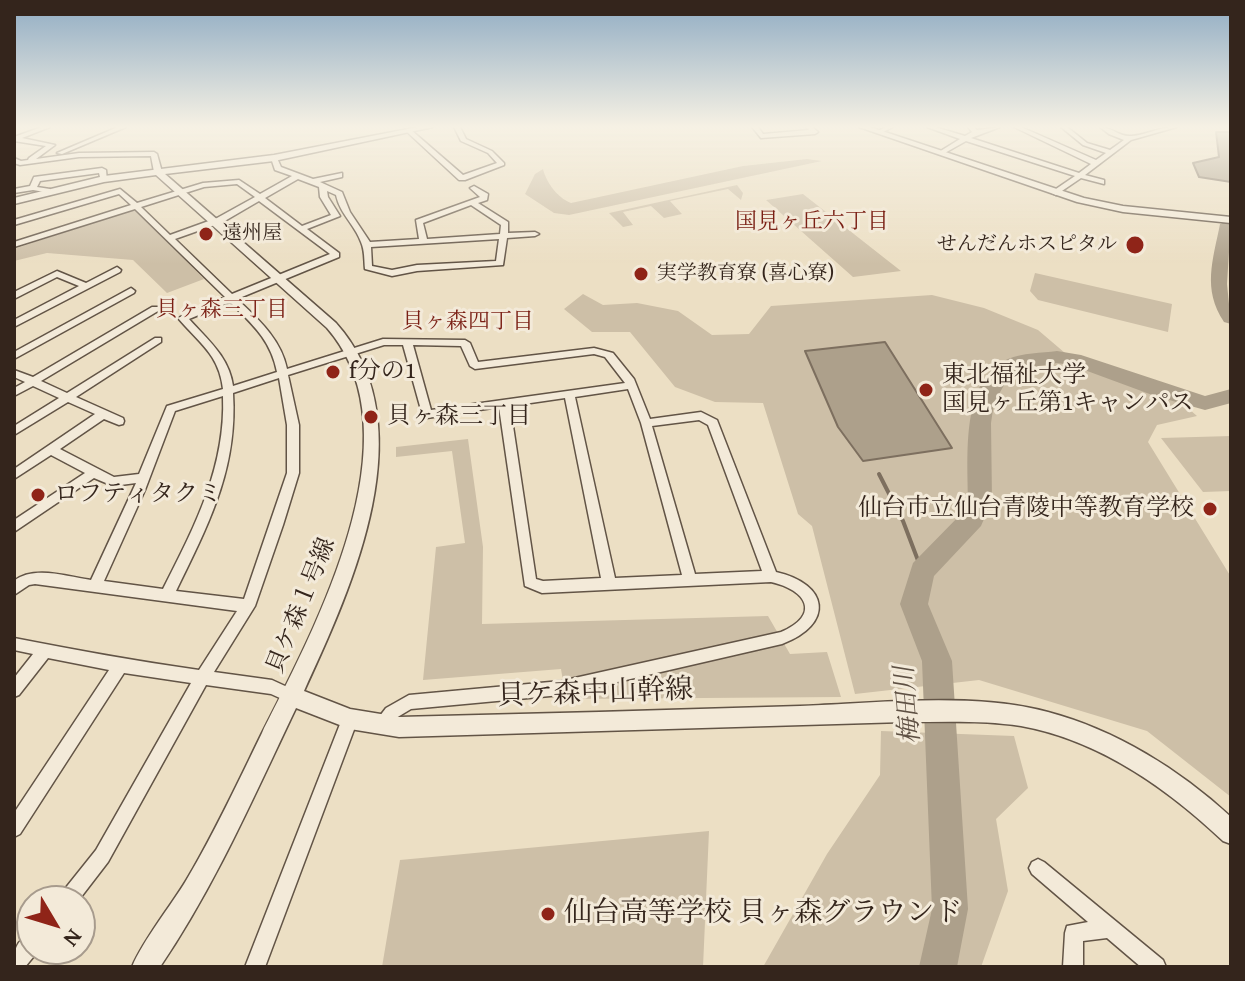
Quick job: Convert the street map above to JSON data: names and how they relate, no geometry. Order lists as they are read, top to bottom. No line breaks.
{"streets":{"street":["貝ケ森１号線","貝ケ森中山幹線"]},"crossings":[["貝ケ森１号線","貝ケ森中山幹線"]],"districts":["国見ヶ丘六丁目","貝ヶ森三丁目","貝ヶ森四丁目"],"water":["梅田川"],"places":["遠州屋","せんだんホスピタル","実学教育寮 (喜心寮)","f分の1","東北福祉大学 国見ヶ丘第1キャンパス","貝ヶ森三丁目","ロフティタクミ","仙台市立仙台青陵中等教育学校","仙台高等学校 貝ヶ森グラウンド"],"north":"bottom right"}
